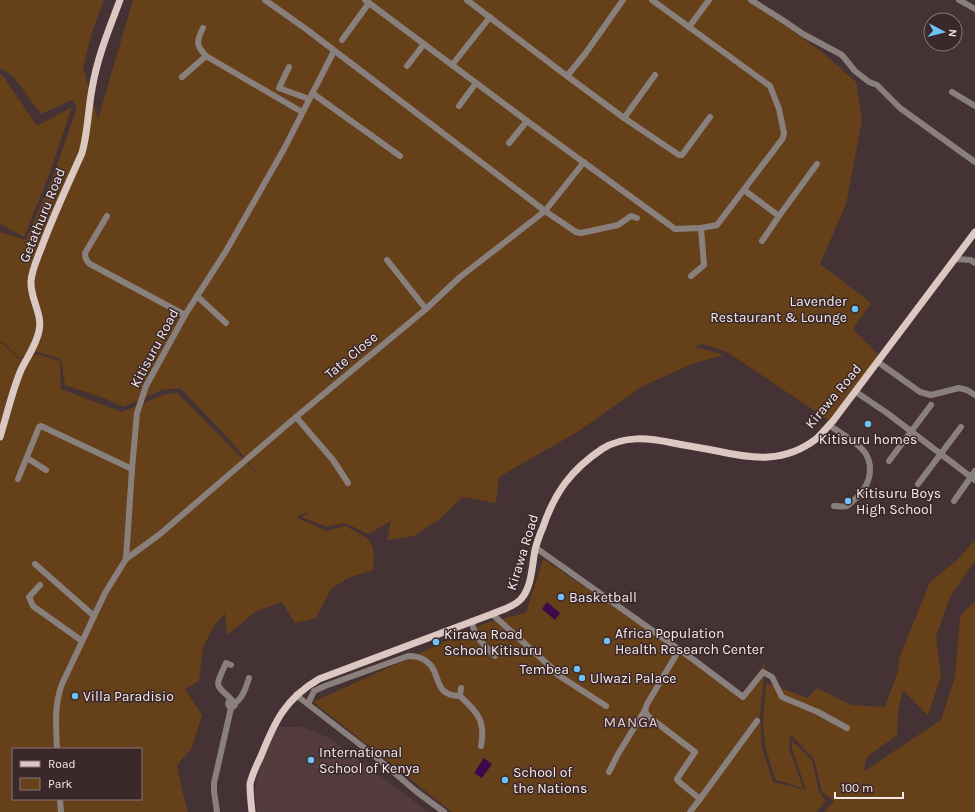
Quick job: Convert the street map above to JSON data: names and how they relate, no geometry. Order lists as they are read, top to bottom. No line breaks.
{"streets":{"main road":["Getathuru Road","Kirawa Road"],"street":["Kitisuru Road","Tate Close"]},"crossings":[["Kitisuru Road","Tate Close"]],"districts":["MANGA"],"places":["Lavender Restaurant & Lounge","Kitisuru homes","Kitisuru Boys High School","Basketball","Africa Population Health Research Center","Kirawa Road School Kitisuru","Tembea","Ulwazi Palace","Villa Paradisio","International School of Kenya","School of the Nations"],"legend":["Road","Park"],"scale_bar":"100 m","north":"right"}
